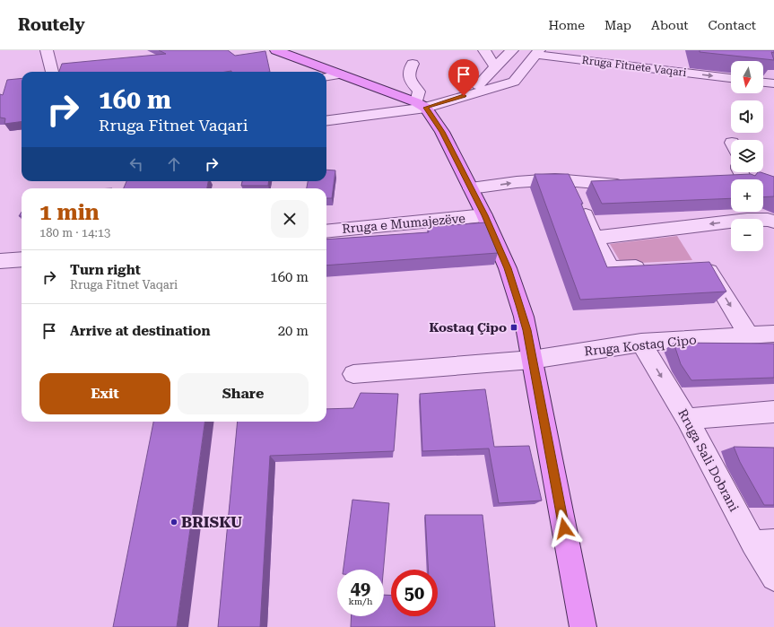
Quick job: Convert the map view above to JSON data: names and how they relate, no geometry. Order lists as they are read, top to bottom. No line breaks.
{"streets":{"street":["Rruga Fitnete Vaqari","Rruga e Mumajezëve","Rruga Kostaq Cipo","Rruga Sali Dobrani"]},"crossings":[["Rruga Kostaq Cipo","Rruga Sali Dobrani"]],"places":{"transit":["Kostaq Çipo"],"other":["BRISKU"]},"north":"bottom","page":{"header":"Routely","nav":["Home","Map","About","Contact"],"map_buttons":["+","−"],"turn":["160 m","Rruga Fitnet Vaqari"],"heading":["1 min","180 m · 14:13"],"list":[{"name":"Turn right","note":"Rruga Fitnet Vaqari","value":"160 m"},{"name":"Arrive at destination","value":"20 m"}],"buttons":["Exit","Share"],"speed":"49 km/h","limit":"50"}}
